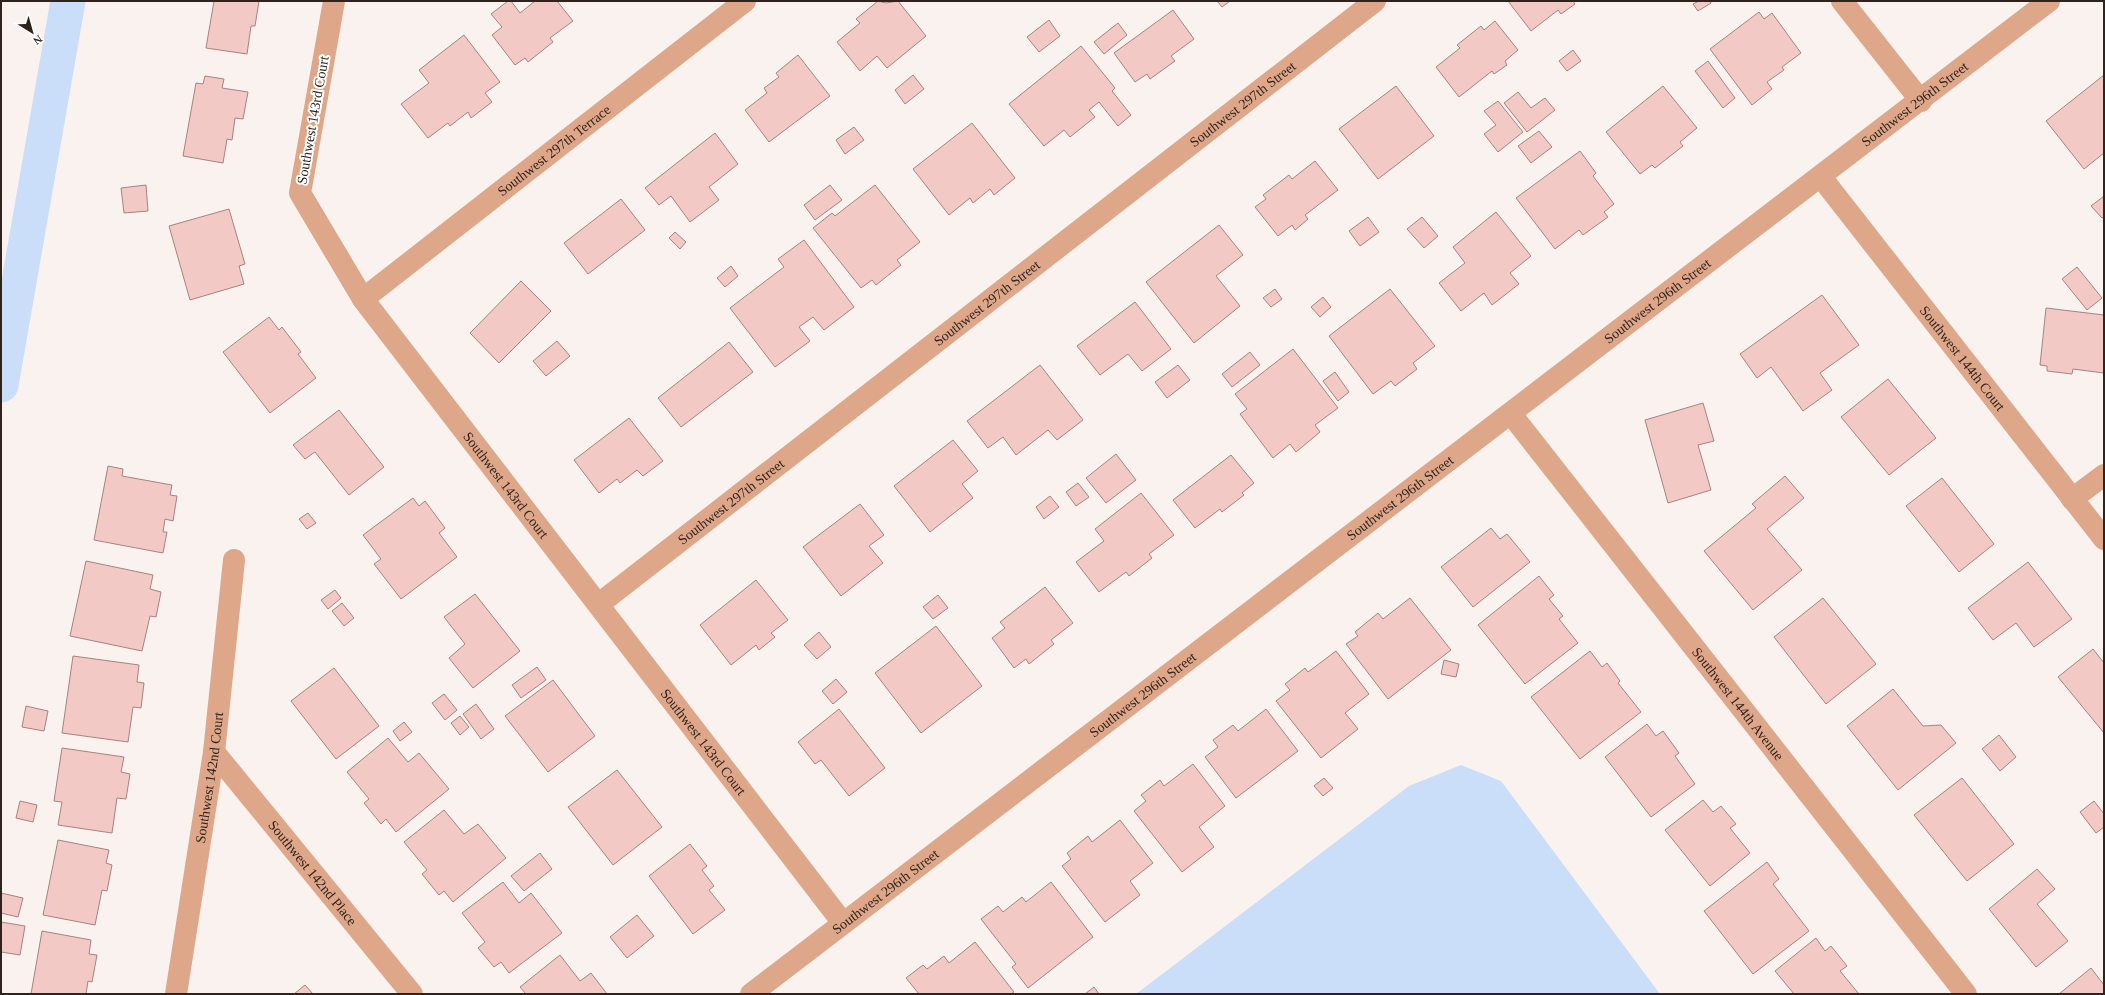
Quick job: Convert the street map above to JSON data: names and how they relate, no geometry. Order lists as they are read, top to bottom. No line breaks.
{"streets":{"street":["Southwest 297th Street","Southwest 296th Street","Southwest 143rd Court","Southwest 297th Terrace","Southwest 144th Court","Southwest 144th Avenue","Southwest 142nd Court","Southwest 142nd Place"]},"crossings":[["Southwest 297th Street","Southwest 143rd Court"],["Southwest 296th Street","Southwest 143rd Court"],["Southwest 296th Street","Southwest 144th Court"],["Southwest 296th Street","Southwest 144th Avenue"],["Southwest 143rd Court","Southwest 297th Terrace"],["Southwest 142nd Court","Southwest 142nd Place"]],"north":"bottom right"}
